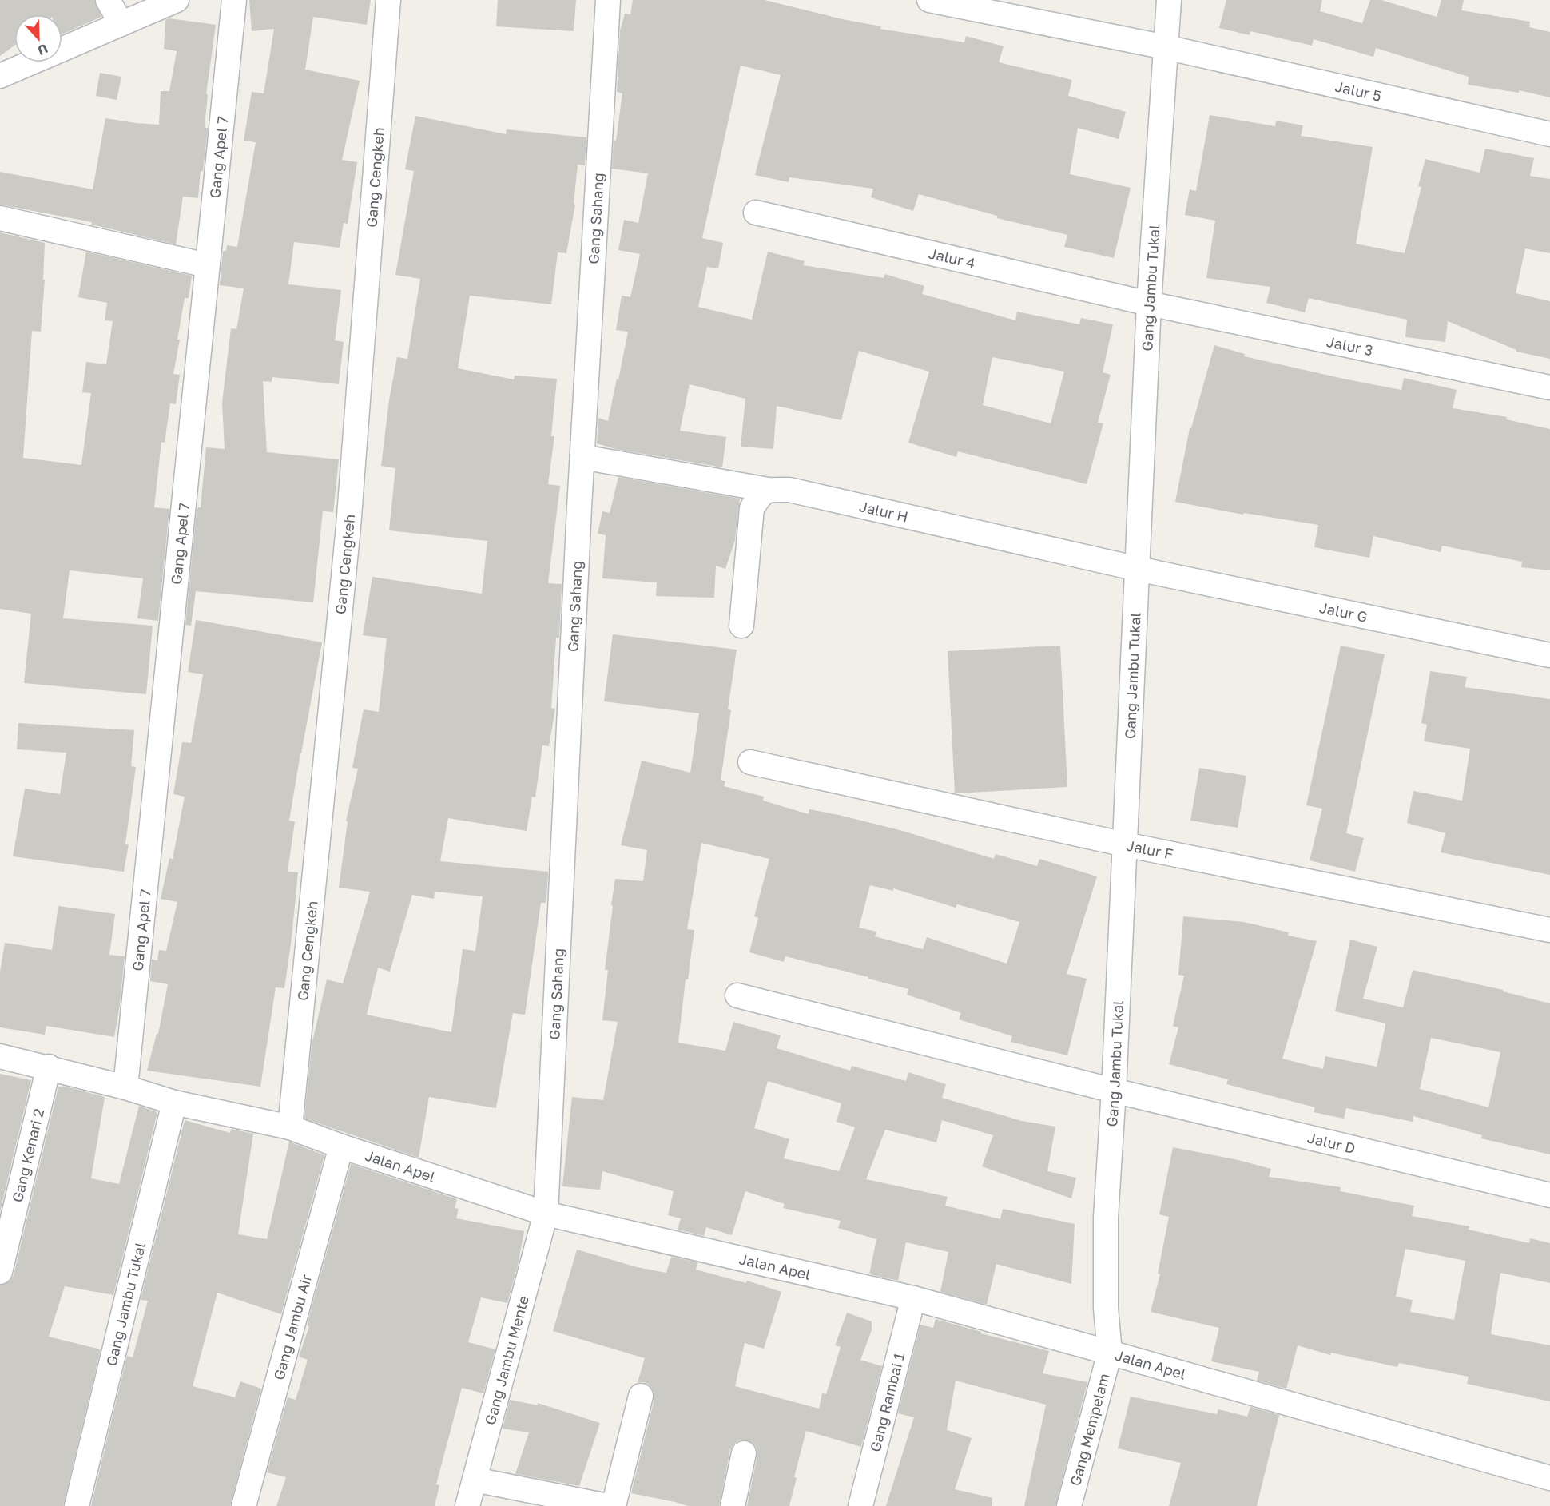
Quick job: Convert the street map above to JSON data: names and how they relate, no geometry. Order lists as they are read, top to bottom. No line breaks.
{"streets":{"street":["Jalur 5","Gang Apel 7","Gang Cengkeh","Gang Sahang","Jalur 4","Gang Jambu Tukal","Jalur 3","Jalur H","Jalur G","Jalur F","Jalur D","Gang Kenari 2","Jalan Apel","Gang Jambu Air","Gang Jambu Mente","Gang Rambai 1","Gang Mempelam"]},"crossings":[["Jalur 5","Gang Jambu Tukal"],["Gang Apel 7","Jalan Apel"],["Gang Cengkeh","Jalan Apel"],["Gang Sahang","Jalur H"],["Gang Sahang","Jalan Apel"],["Gang Sahang","Gang Jambu Mente"],["Jalur 4","Gang Jambu Tukal"],["Jalur 4","Jalur 3"],["Gang Jambu Tukal","Jalur 3"],["Gang Jambu Tukal","Jalur H"],["Gang Jambu Tukal","Jalur G"],["Gang Jambu Tukal","Jalur F"],["Gang Jambu Tukal","Jalur D"],["Gang Jambu Tukal","Jalan Apel"],["Gang Jambu Tukal","Gang Mempelam"],["Jalur H","Jalur G"],["Gang Kenari 2","Jalan Apel"],["Jalan Apel","Gang Jambu Air"],["Jalan Apel","Gang Jambu Mente"],["Jalan Apel","Gang Rambai 1"],["Jalan Apel","Gang Mempelam"]],"north":"bottom"}
